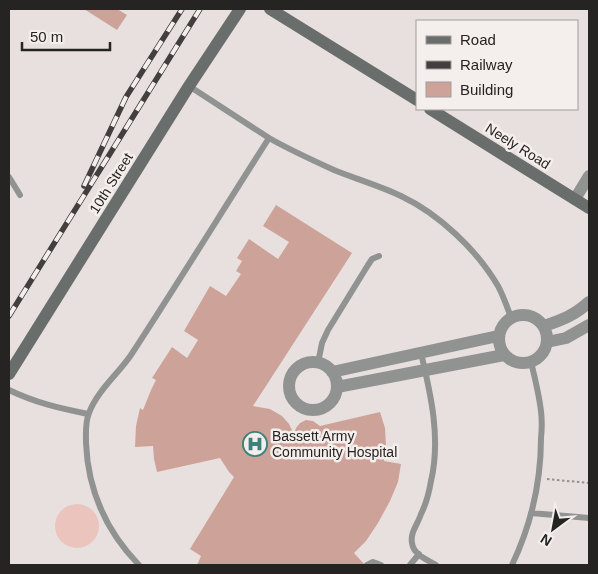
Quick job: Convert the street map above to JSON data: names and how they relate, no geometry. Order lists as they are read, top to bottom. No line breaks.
{"streets":{"street":["Neely Road","10th Street"]},"places":{"hospital":["Bassett Army Community Hospital"]},"legend":["Road","Railway","Building"],"scale_bar":"50 m","north":"bottom left"}
